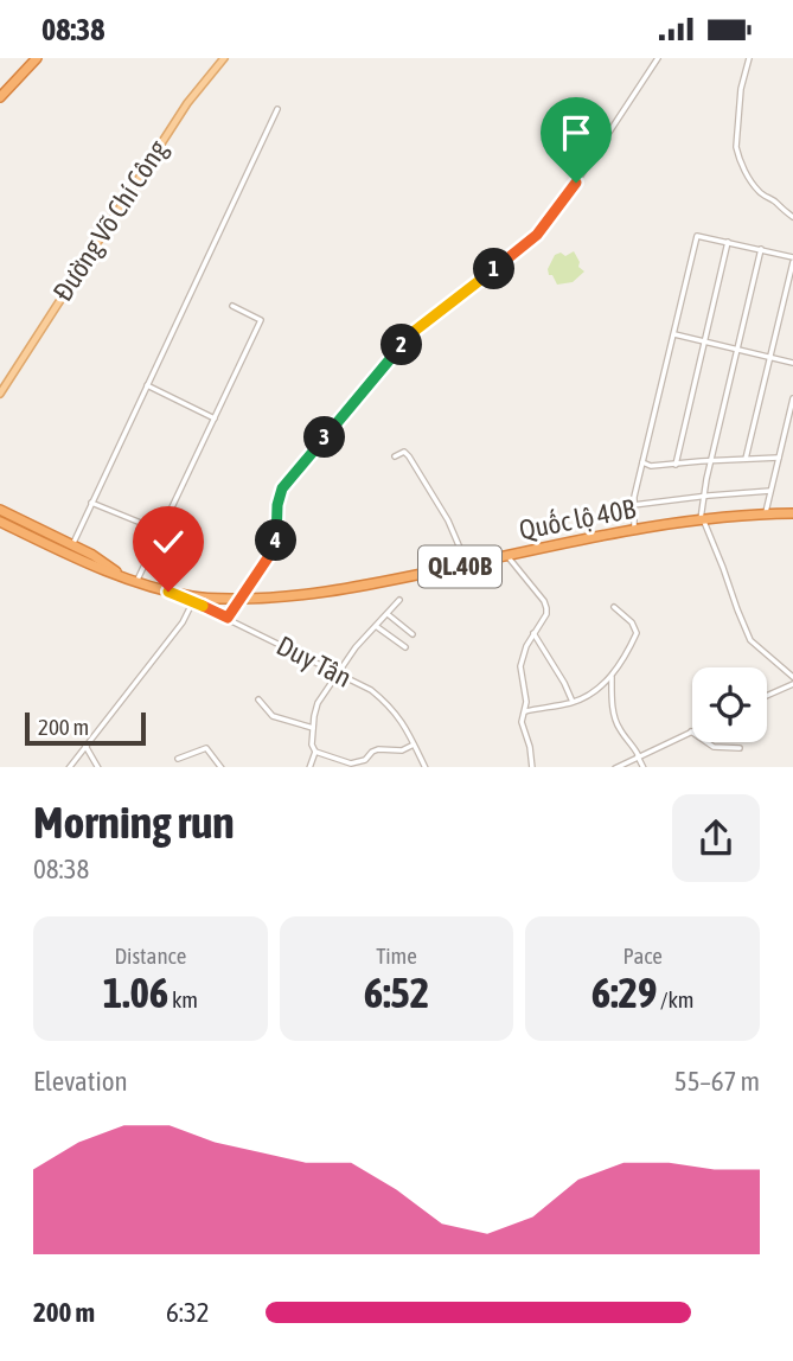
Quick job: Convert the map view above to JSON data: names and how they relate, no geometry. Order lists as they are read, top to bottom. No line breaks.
{"streets":{"highway":["Quốc lộ 40B","QL.40B"],"main road":["Đường Võ Chí Công"],"street":["Duy Tân"]},"crossings":[["Quốc lộ 40B","Duy Tân"]],"scale_bar":"200 m","page":{"status":"08:38","pins":["1","2","3","4"],"scale":"200 m","heading":["Morning run","08:38"],"stats":[["Distance","1.06 km"],["Time","6:52"],["Pace","6:29 /km"]],"chart":["Elevation","55–67 m"],"list":[{"name":"200 m","note":"6:32"}]}}
